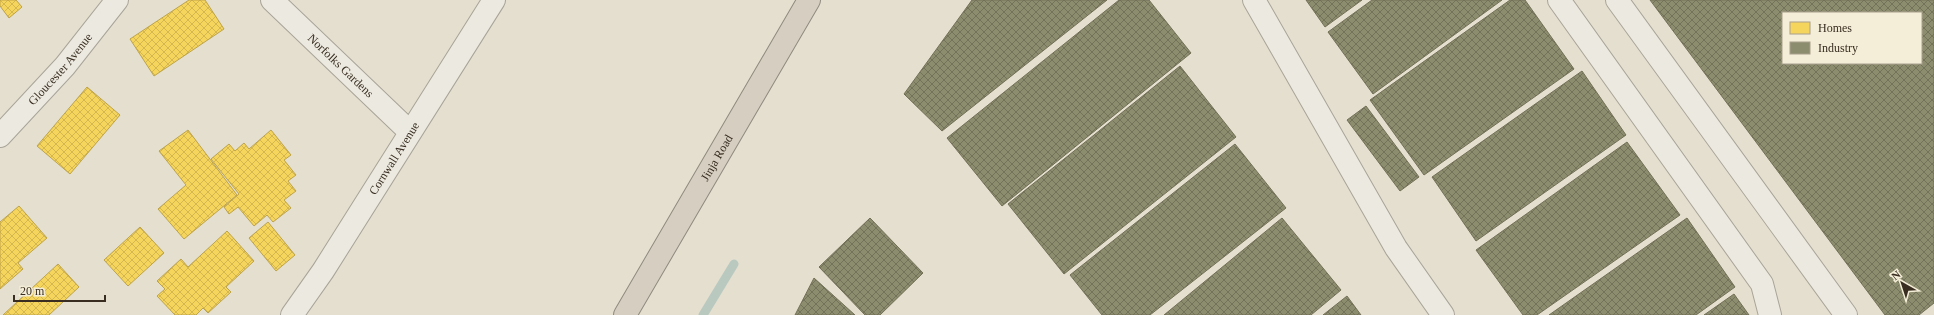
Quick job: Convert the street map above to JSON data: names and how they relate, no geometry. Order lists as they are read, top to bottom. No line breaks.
{"streets":{"highway":["Jinja Road"],"street":["Norfolks Gardens","Gloucester Avenue","Cornwall Avenue"]},"crossings":[["Norfolks Gardens","Cornwall Avenue"]],"legend":["Homes","Industry"],"scale_bar":"20 m","north":"top left"}
